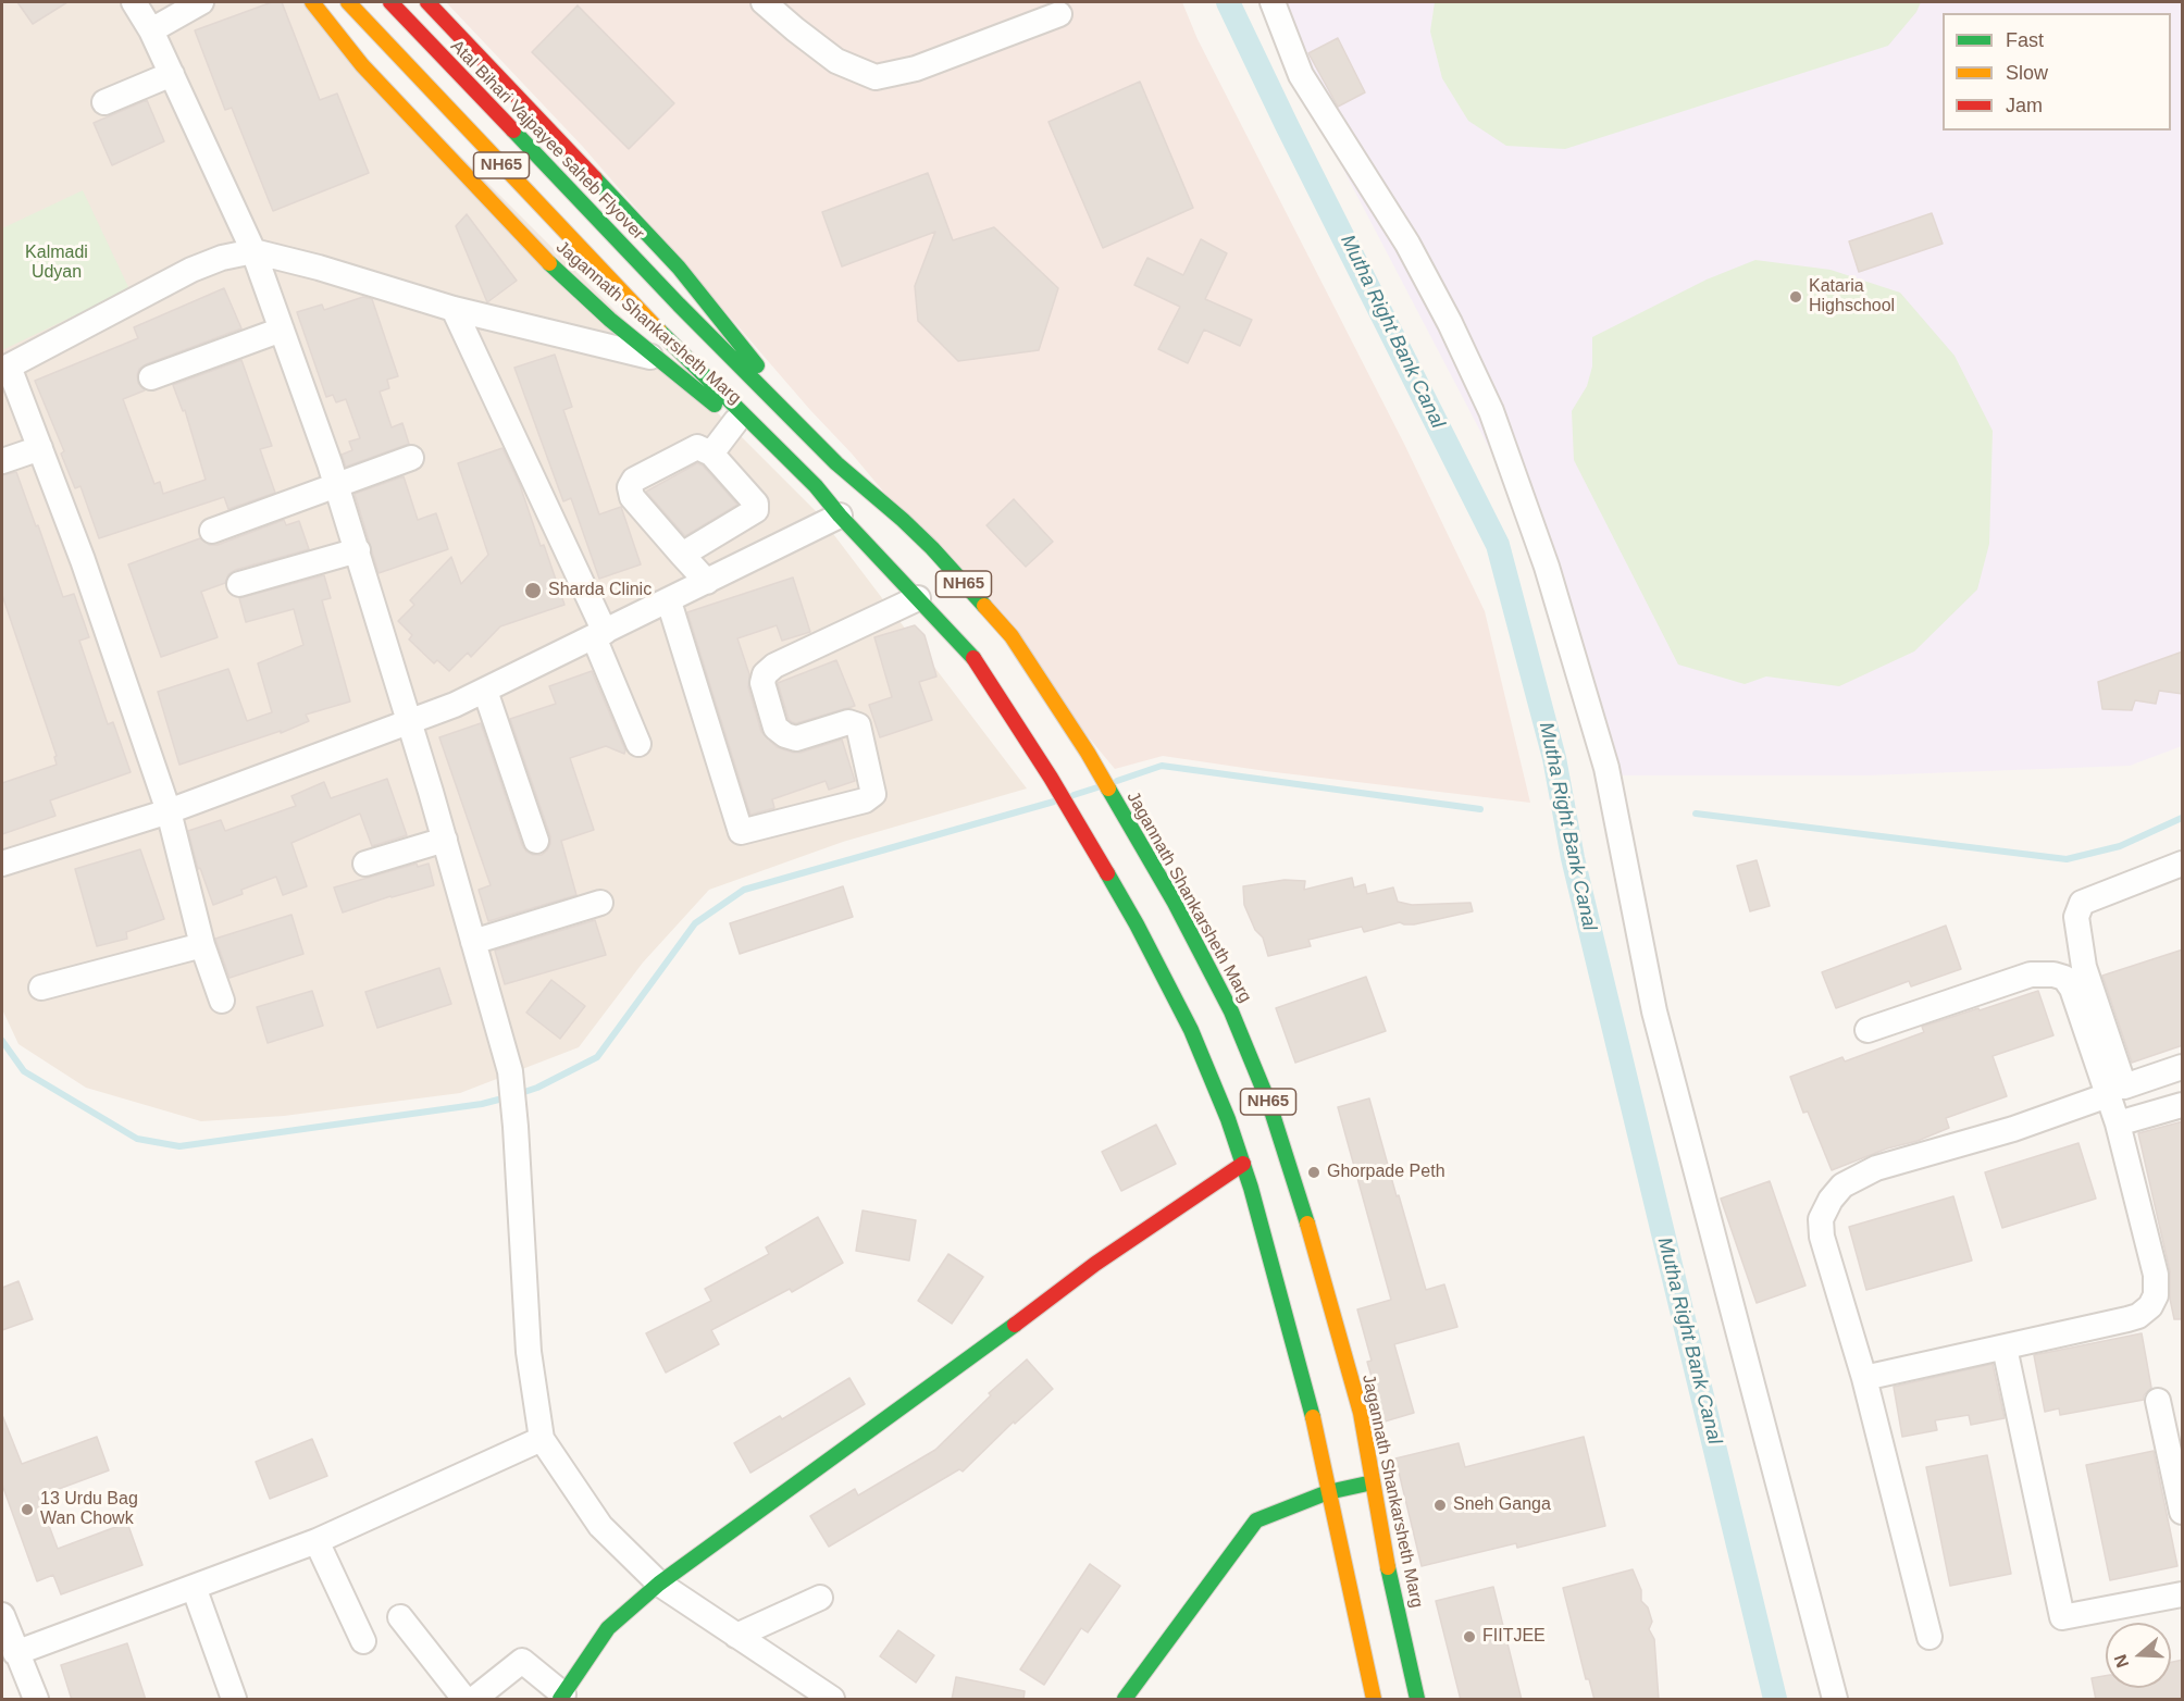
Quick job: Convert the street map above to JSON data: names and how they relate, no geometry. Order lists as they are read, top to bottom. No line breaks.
{"streets":{"main road":["Atal Bihari Vajpayee saheb Flyover","NH65","Jagannath Shankarsheth Marg"]},"crossings":[["Atal Bihari Vajpayee saheb Flyover","Jagannath Shankarsheth Marg"]],"water":["Mutha Right Bank Canal"],"parks":["Kalmadi Udyan"],"places":["Kataria Highschool","Sharda Clinic","Ghorpade Peth","Sneh Ganga","13 Urdu Bag Wan Chowk","FIITJEE"],"legend":["Fast","Slow","Jam"],"north":"left"}
